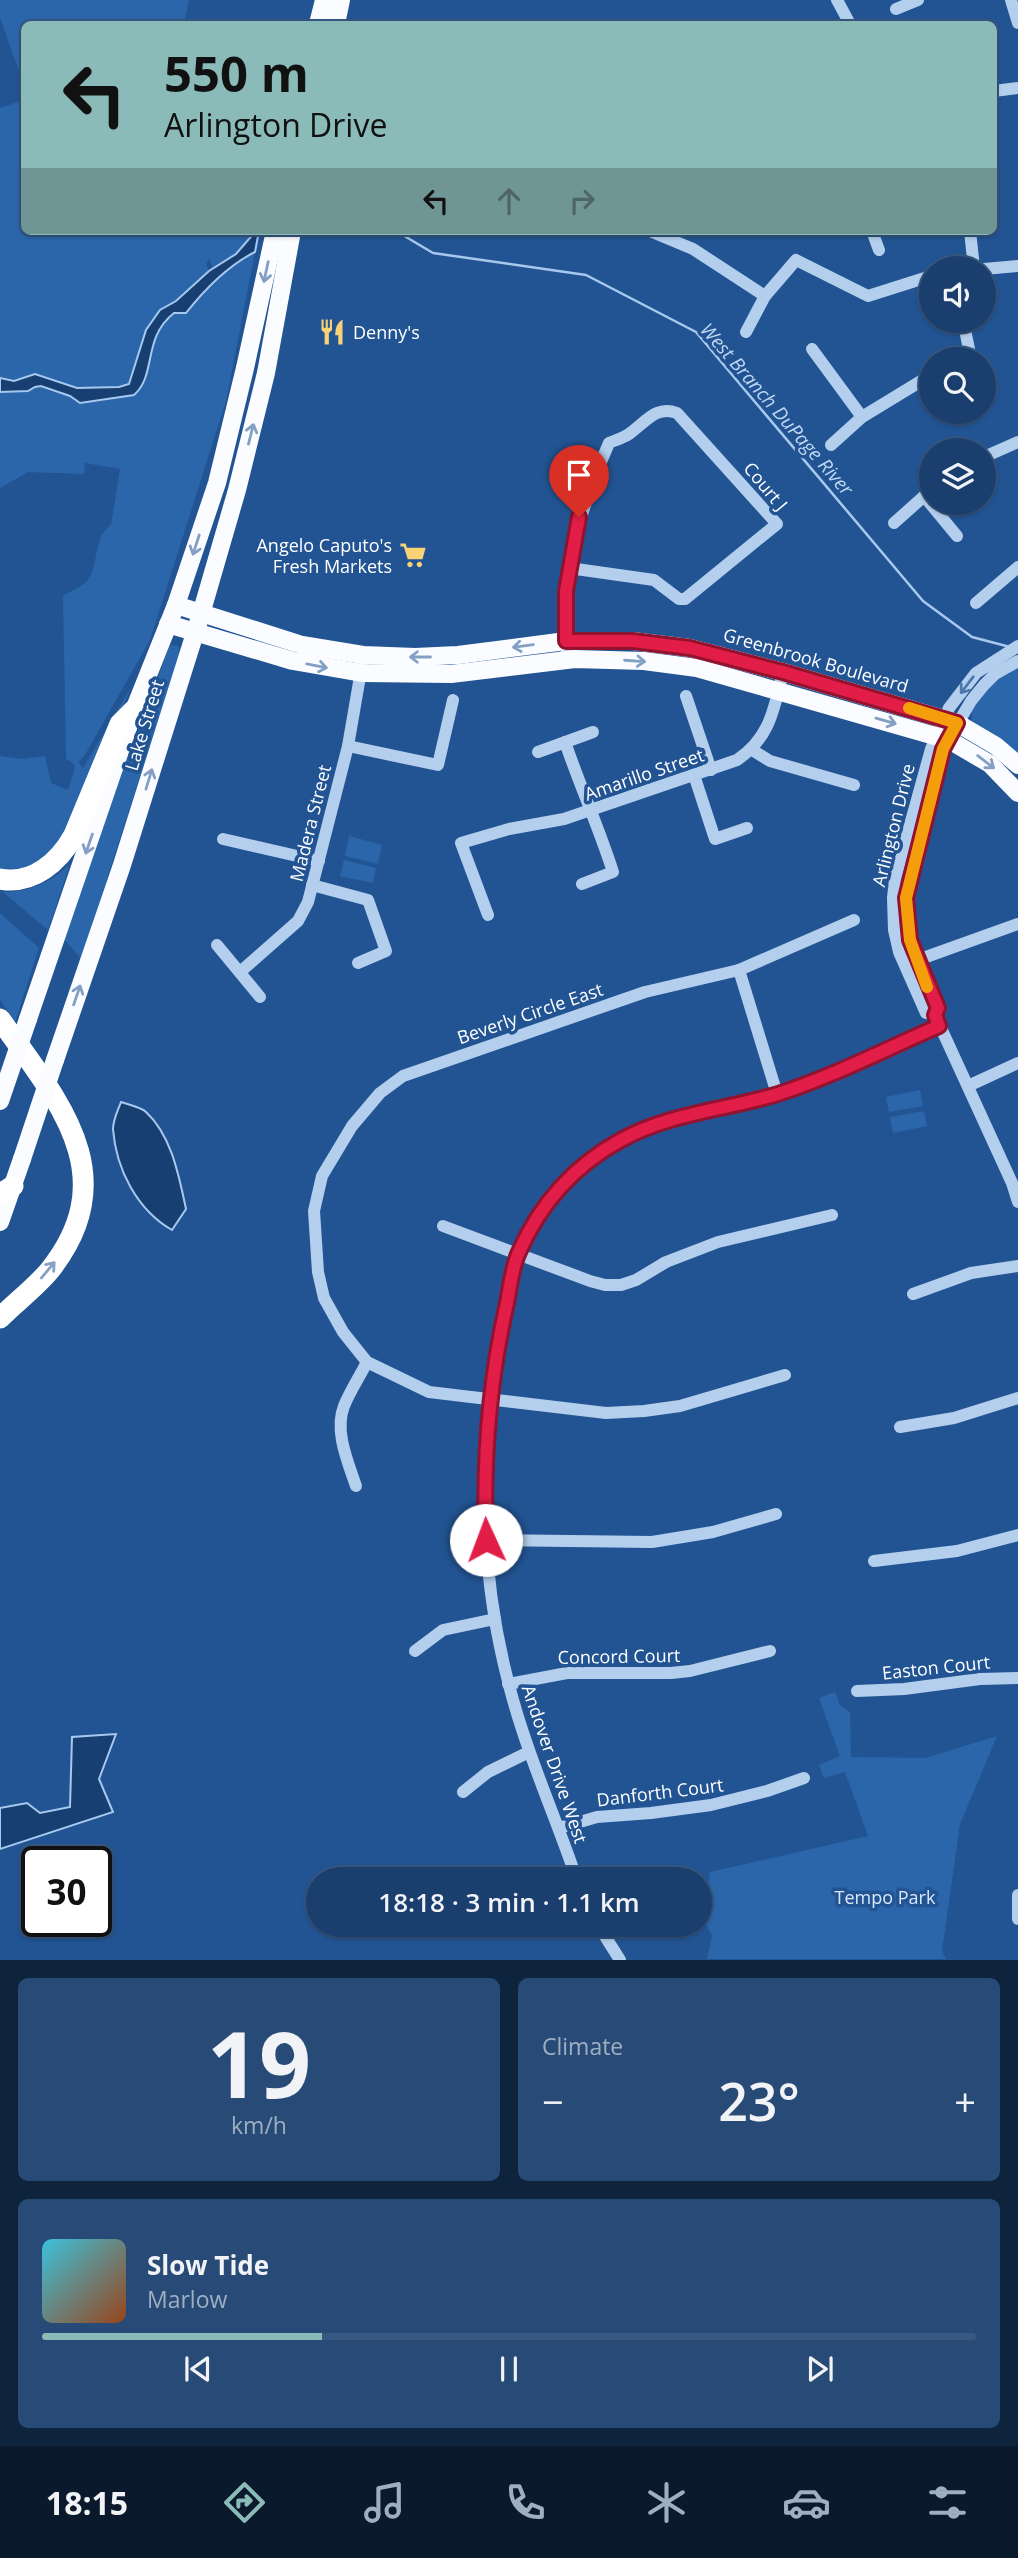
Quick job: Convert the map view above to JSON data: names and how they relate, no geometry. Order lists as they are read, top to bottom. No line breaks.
{"streets":{"main road":["Greenbrook Boulevard","Lake Street"],"street":["Court J","Amarillo Street","Madera Street","Arlington Drive","Beverly Circle East","Concord Court","Easton Court","Andover Drive West","Danforth Court"]},"crossings":[["Greenbrook Boulevard","Lake Street"],["Greenbrook Boulevard","Madera Street"],["Greenbrook Boulevard","Arlington Drive"],["Arlington Drive","Andover Drive West"],["Concord Court","Andover Drive West"],["Andover Drive West","Danforth Court"]],"water":["West Branch DuPage River"],"parks":["Tempo Park"],"places":{"restaurant":["Denny's"],"supermarket":["Angelo Caputo's Fresh Markets"]},"page":{"turn":["550 m","Arlington Drive"],"limit":"30","trip":"18:18 · 3 min · 1.1 km","tile":[["19","km/h"],"Climate"],"heat":["−","23°","+"],"song":["Slow Tide","Marlow"],"tabs":"18:15"}}
